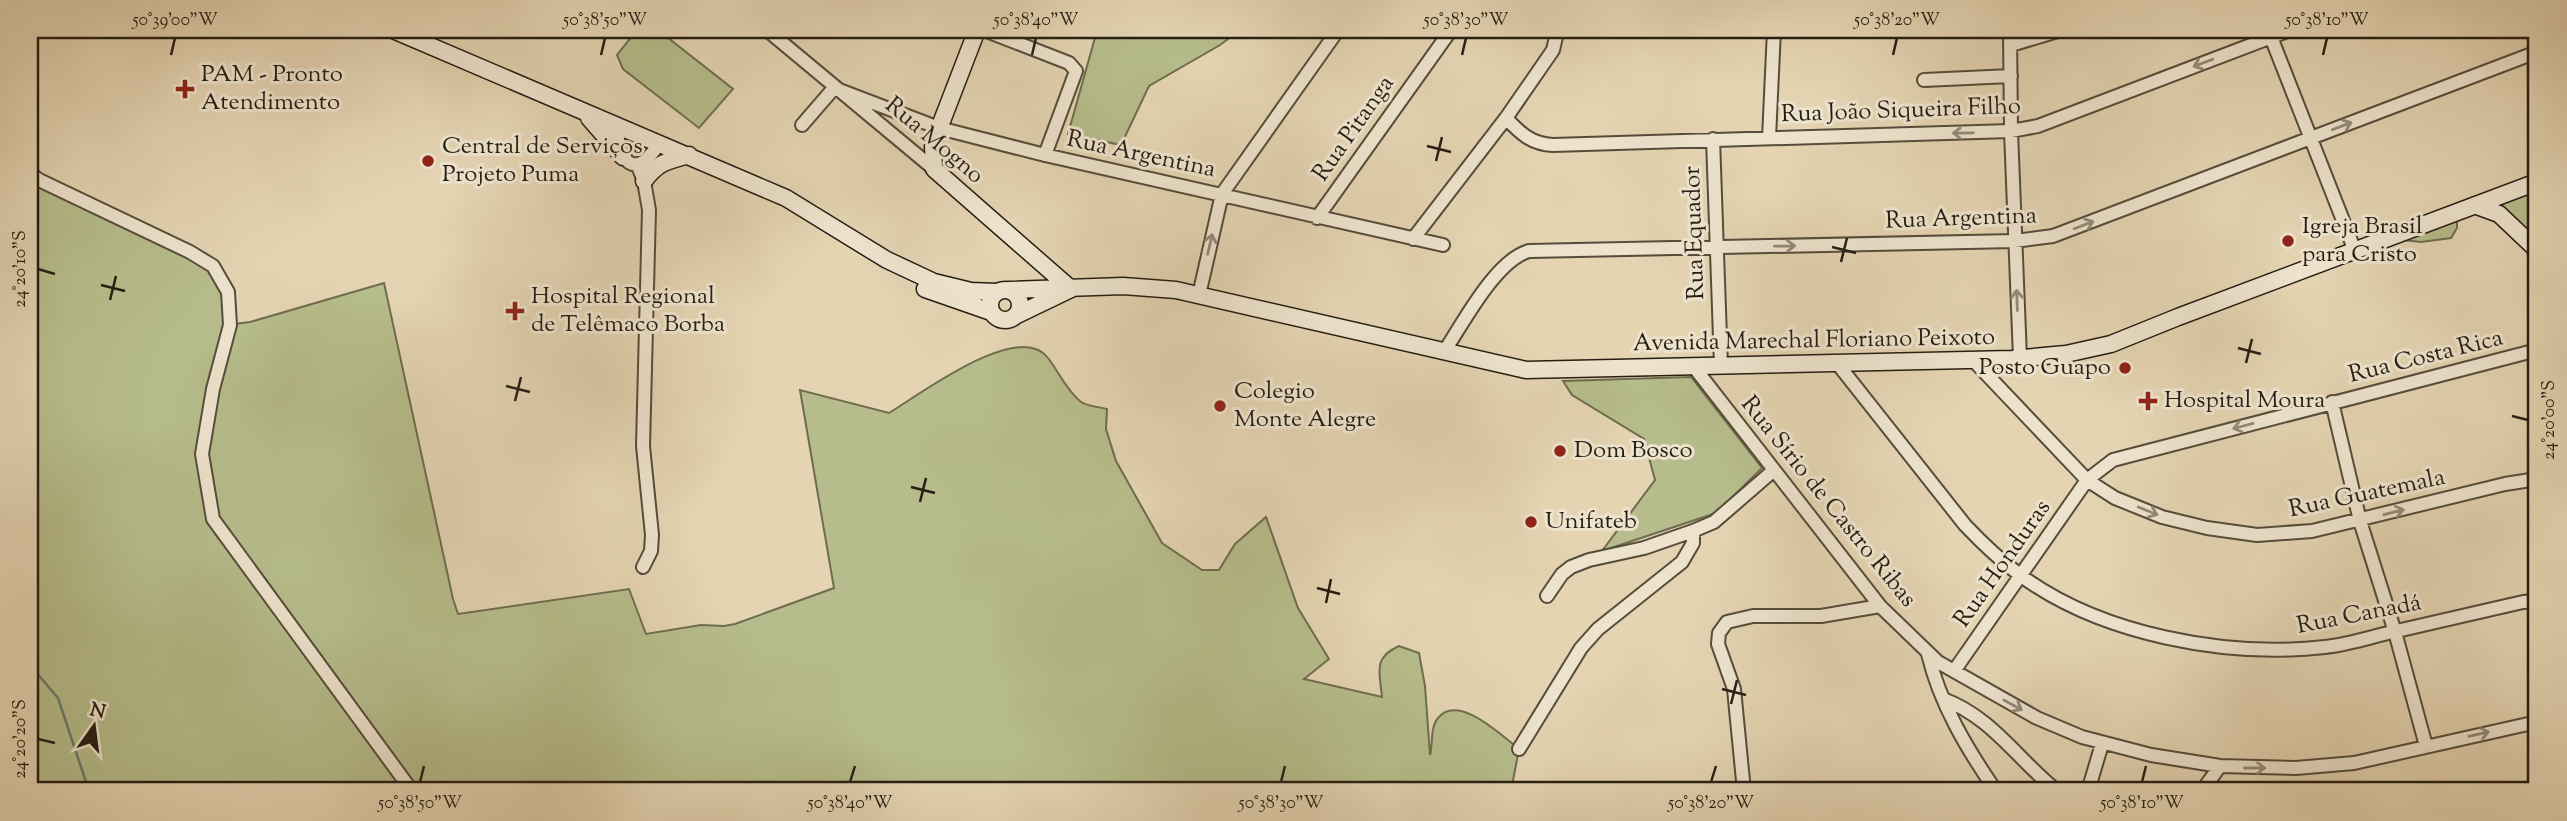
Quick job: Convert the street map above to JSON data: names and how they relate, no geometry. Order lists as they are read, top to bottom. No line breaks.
{"streets":{"main road":["Rua Mogno","Avenida Marechal Floriano Peixoto"],"street":["Rua João Siqueira Filho","Rua Pitanga","Rua Argentina","Rua Equador","Rua Costa Rica","Rua Guatemala","Rua Sírio de Castro Ribas","Rua Honduras","Rua Canadá"]},"crossings":[["Rua João Siqueira Filho","Rua Equador"],["Rua Pitanga","Rua Argentina"],["Rua Mogno","Rua Argentina"],["Rua Mogno","Avenida Marechal Floriano Peixoto"],["Rua Argentina","Rua Equador"],["Rua Argentina","Avenida Marechal Floriano Peixoto"],["Rua Equador","Avenida Marechal Floriano Peixoto"],["Avenida Marechal Floriano Peixoto","Rua Guatemala"],["Avenida Marechal Floriano Peixoto","Rua Sírio de Castro Ribas"],["Avenida Marechal Floriano Peixoto","Rua Canadá"],["Rua Costa Rica","Rua Guatemala"],["Rua Costa Rica","Rua Honduras"],["Rua Guatemala","Rua Honduras"],["Rua Sírio de Castro Ribas","Rua Honduras"],["Rua Honduras","Rua Canadá"]],"one_way":["Rua João Siqueira Filho","Rua Argentina","Rua Costa Rica","Rua Guatemala","Rua Sírio de Castro Ribas"],"places":{"health":["PAM - Pronto Atendimento","Hospital Regional de Telêmaco Borba","Hospital Moura"],"other":["Central de Serviços Projeto Puma","Igreja Brasil para Cristo","Posto Guapo","Colegio Monte Alegre","Dom Bosco","Unifateb"]},"north":"top","coordinates":["50°39'00\"W","50°38'50\"W","50°38'40\"W","50°38'30\"W","50°38'20\"W","50°38'10\"W","24°20'10\"S","24°20'00\"S","24°20'20\"S"]}
